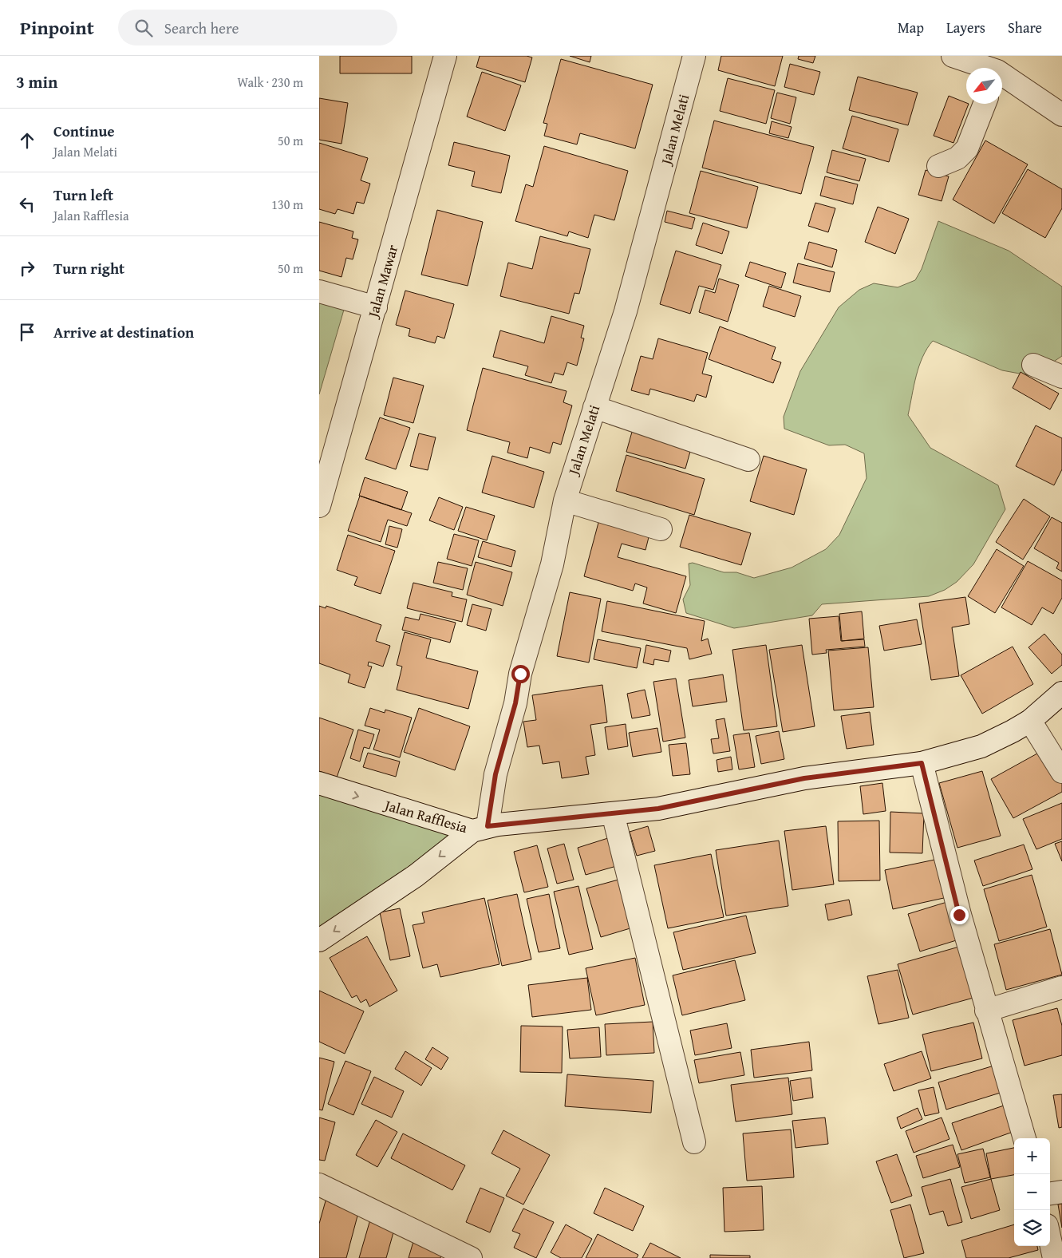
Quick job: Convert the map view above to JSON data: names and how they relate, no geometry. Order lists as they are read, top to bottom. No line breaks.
{"streets":{"street":["Jalan Melati","Jalan Mawar","Jalan Rafflesia"]},"crossings":[["Jalan Melati","Jalan Rafflesia"]],"north":"bottom left","page":{"header":"Pinpoint","search":"Search here","nav":["Map","Layers","Share"],"heading":["3 min","Walk · 230 m"],"list":[["Continue","Jalan Melati","50 m"],["Turn left","Jalan Rafflesia","130 m"],["Turn right","50 m"],"Arrive at destination"],"map_buttons":["+","−"]}}
